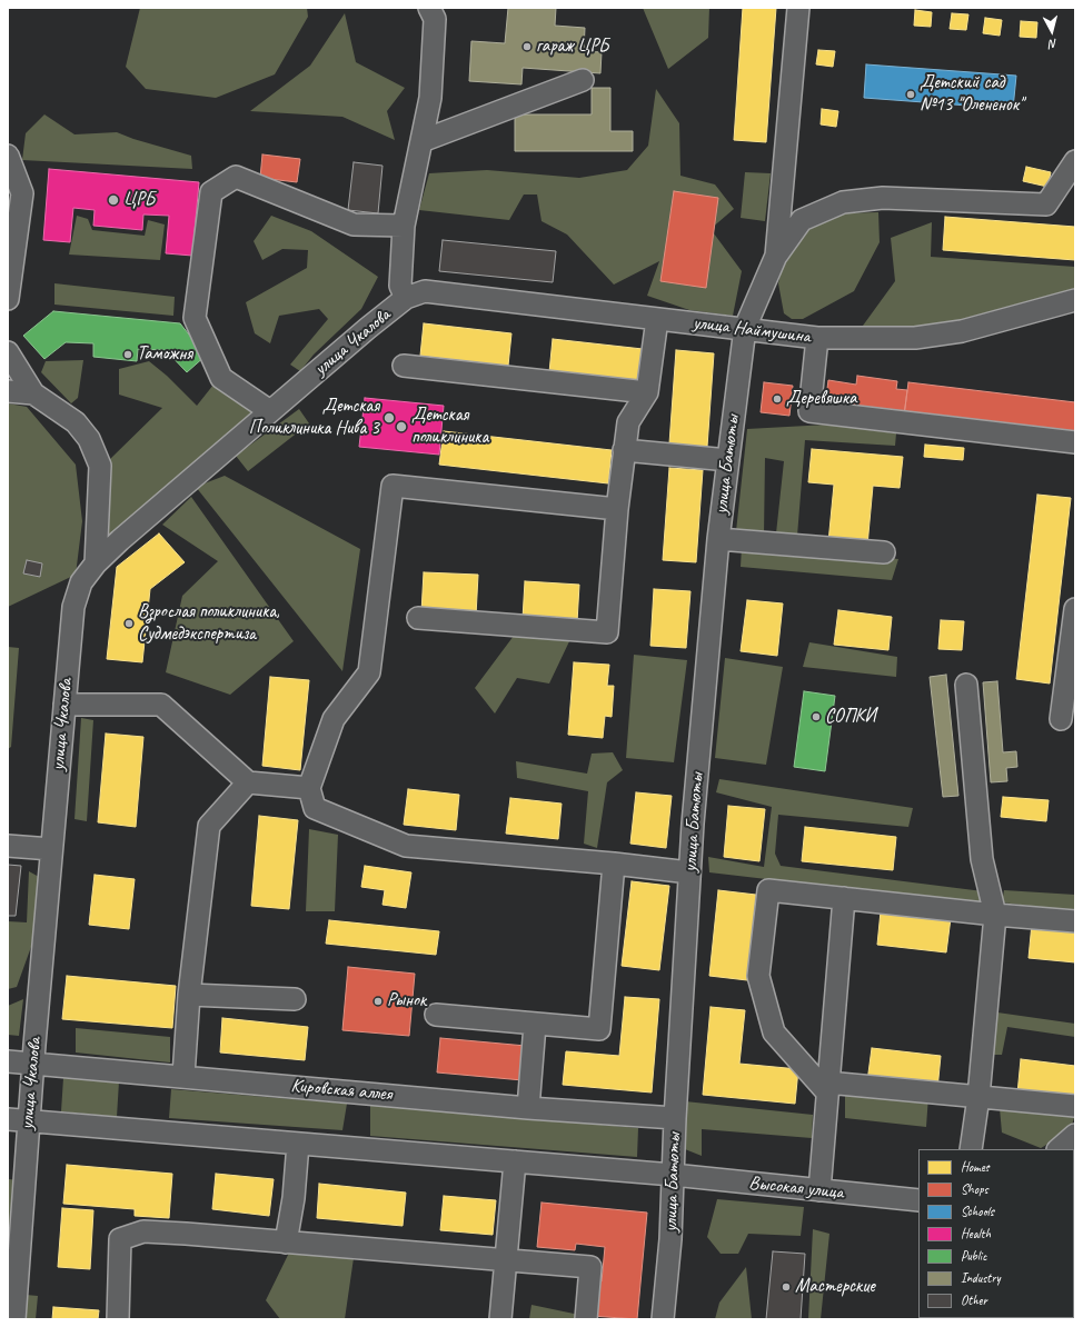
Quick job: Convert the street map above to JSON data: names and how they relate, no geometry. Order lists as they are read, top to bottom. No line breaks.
{"streets":{"street":["улица Наймушина","улица Чкалова","улица Батюты","Кировская аллея","Высокая улица"]},"crossings":[["улица Наймушина","улица Чкалова"],["улица Наймушина","улица Батюты"],["улица Чкалова","Кировская аллея"],["улица Батюты","Кировская аллея"],["улица Батюты","Высокая улица"]],"places":["гараж ЦРБ","Детский сад №13 \"Олененок\"","ЦРБ","Таможня","Деревяшка","Детская Поликлиника Нива 3","Детская поликлиника","Взрослая поликлиника, Судмедэкспертиза","СОПКИ","Рынок","Мастерские"],"legend":["Homes","Shops","Schools","Health","Public","Industry","Other"],"north":"bottom"}
